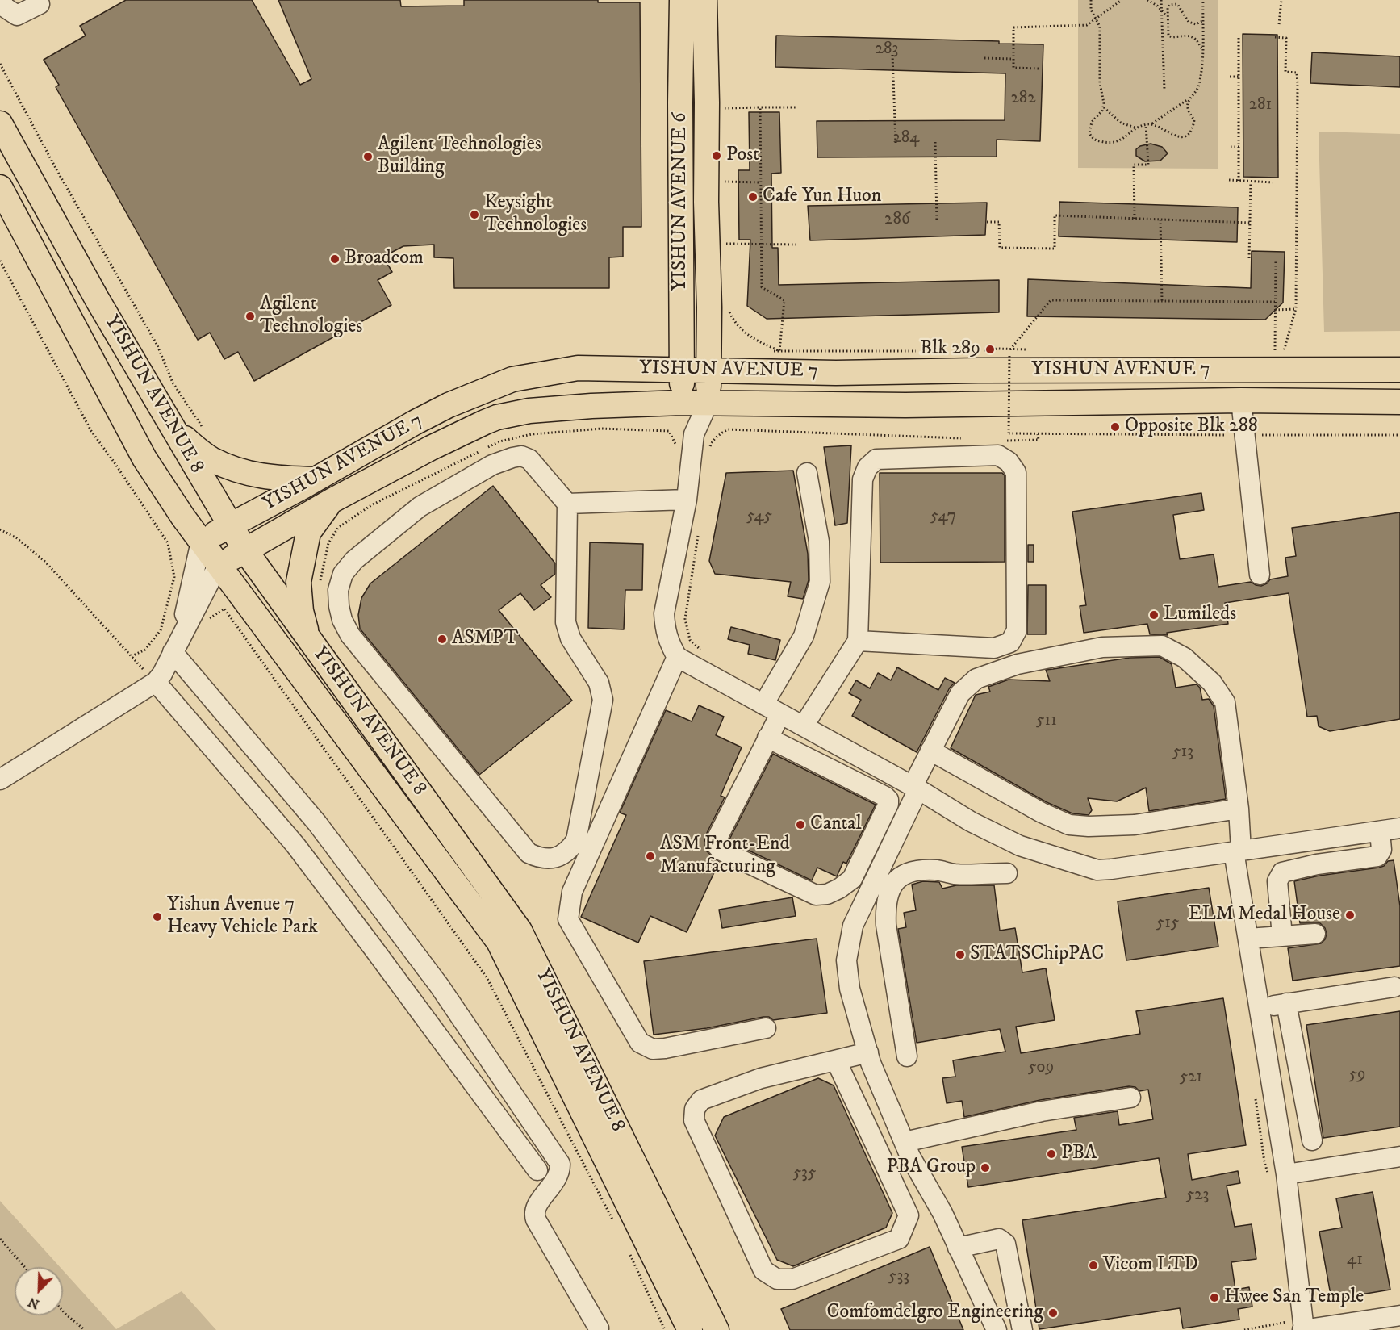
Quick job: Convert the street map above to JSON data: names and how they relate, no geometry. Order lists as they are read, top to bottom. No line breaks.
{"streets":{"main road":["YISHUN AVENUE 6","YISHUN AVENUE 7","YISHUN AVENUE 8"]},"crossings":[["YISHUN AVENUE 6","YISHUN AVENUE 7"],["YISHUN AVENUE 7","YISHUN AVENUE 8"]],"places":["Post","Agilent Technologies Building","Cafe Yun Huon","Keysight Technologies","Broadcom","Agilent Technologies","Blk 289","Opposite Blk 288","Lumileds","ASMPT","Cantal","ASM Front-End Manufacturing","ELM Medal House","Yishun Avenue 7 Heavy Vehicle Park","STATSChipPAC","PBA","PBA Group","Vicom LTD","Hwee San Temple","Comfomdelgro Engineering"],"house_numbers":["283","282","281","284","286","545","547","511","513","515","509","59","521","535","523","41","533"],"north":"bottom left"}
